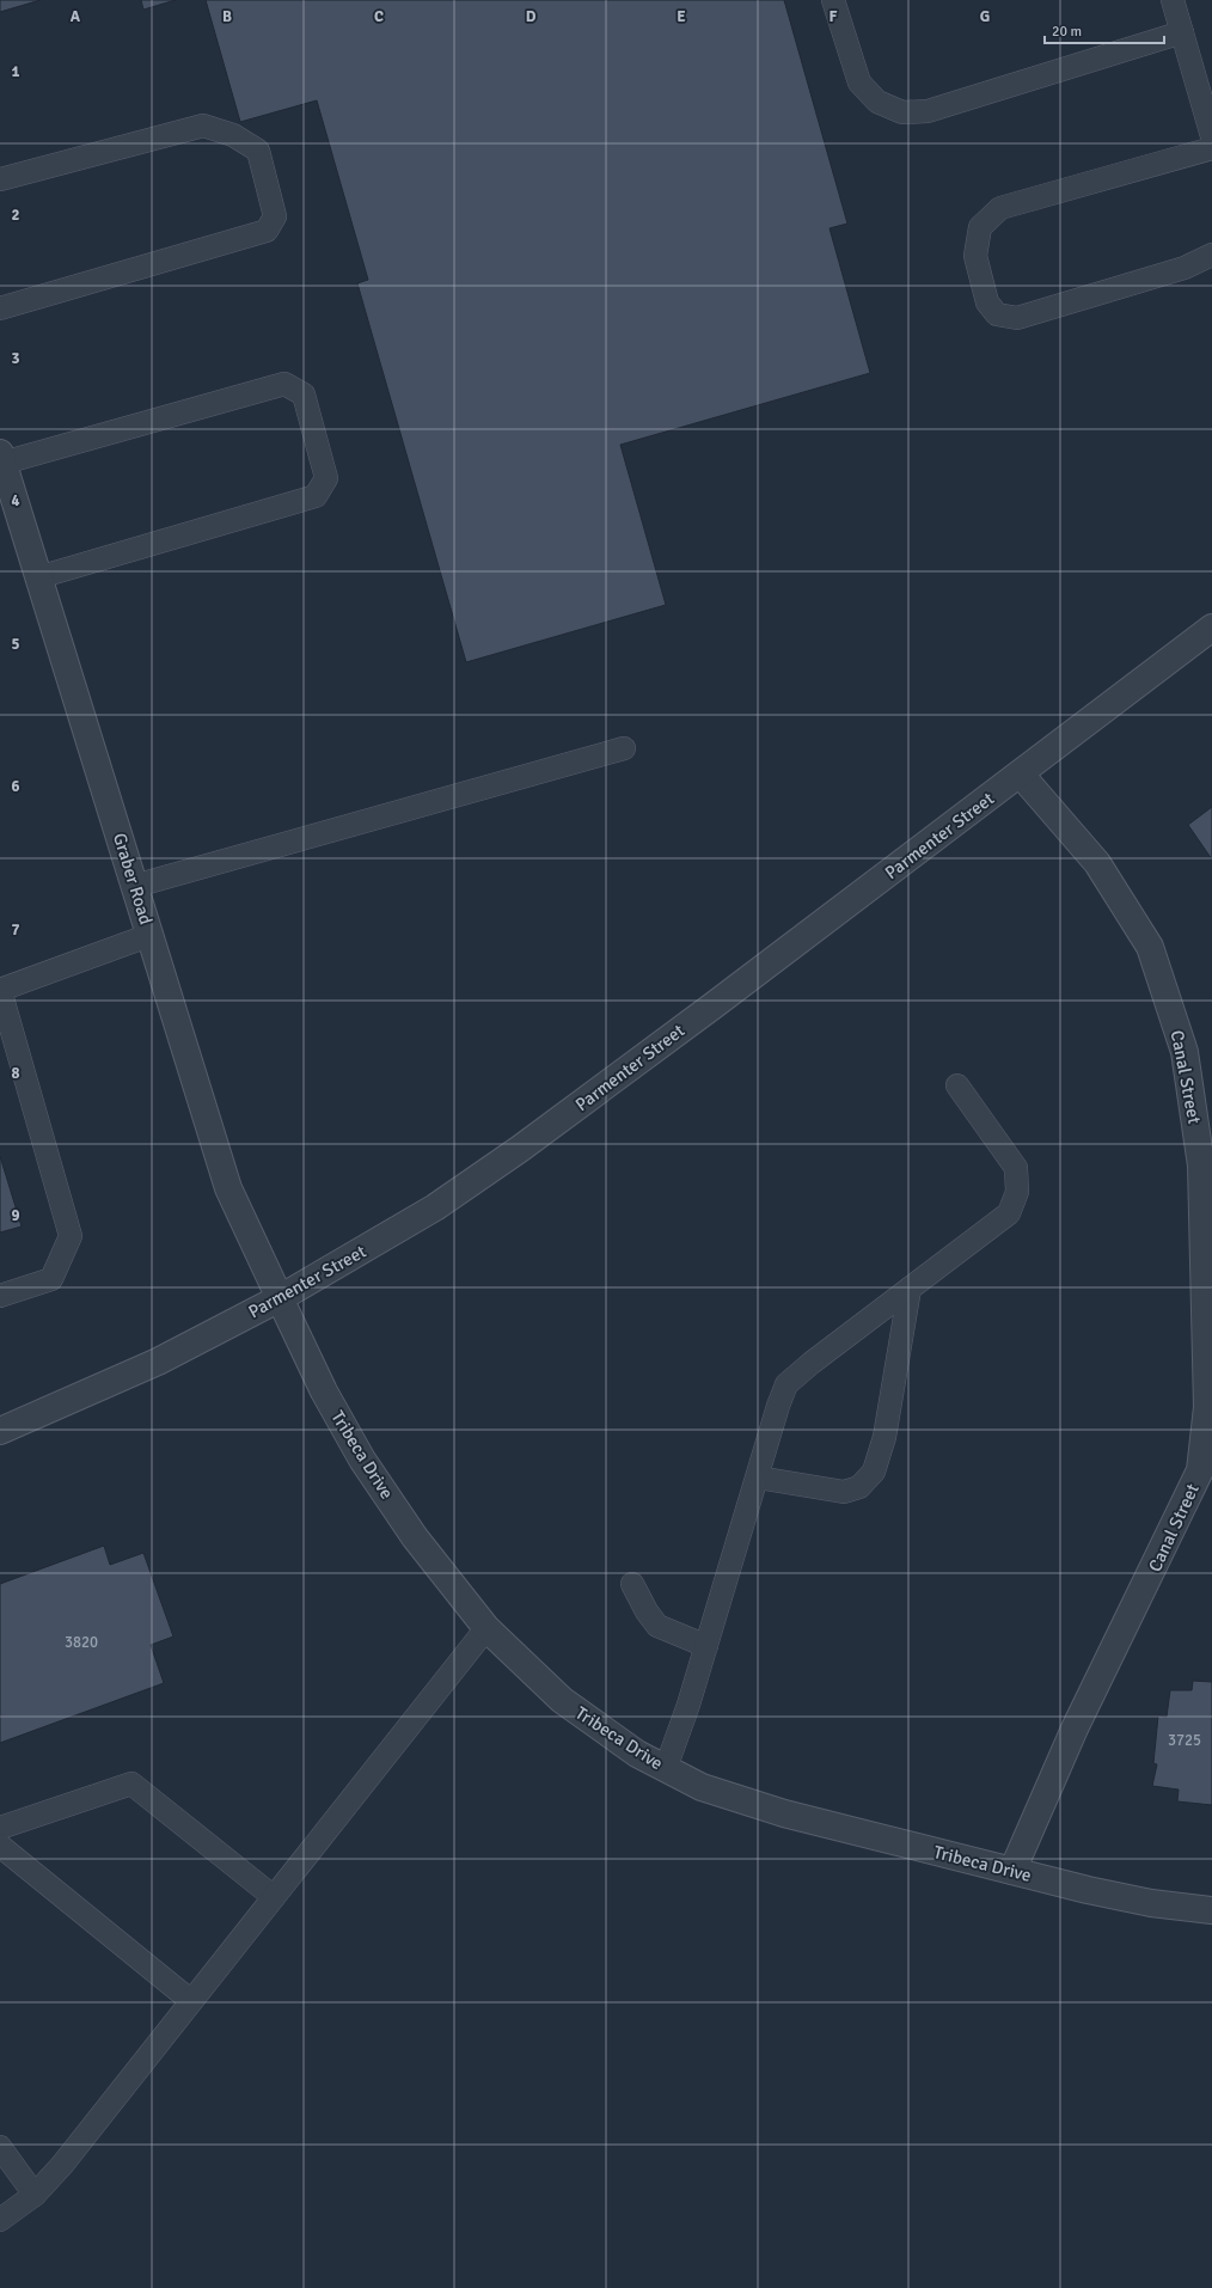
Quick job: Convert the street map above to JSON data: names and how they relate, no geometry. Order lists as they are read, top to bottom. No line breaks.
{"streets":{"street":["Parmenter Street","Graber Road","Canal Street","Tribeca Drive"]},"crossings":[["Parmenter Street","Graber Road"],["Parmenter Street","Canal Street"],["Parmenter Street","Tribeca Drive"],["Graber Road","Tribeca Drive"],["Canal Street","Tribeca Drive"]],"house_numbers":["3820","3725"],"scale_bar":"20 m","grid":{"columns":["A","B","C","D","E","F","G"],"rows":["1","2","3","4","5","6","7","8","9"]}}
